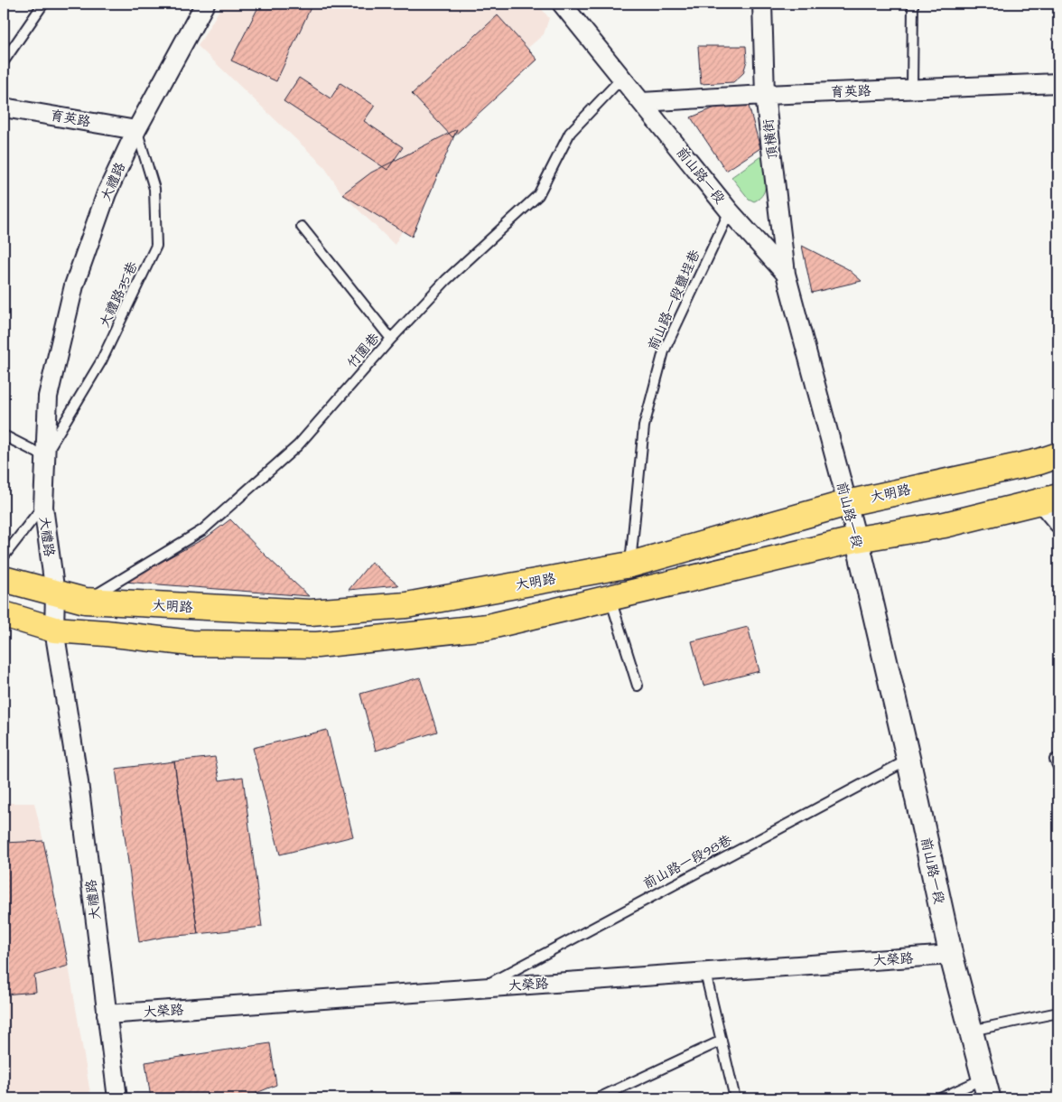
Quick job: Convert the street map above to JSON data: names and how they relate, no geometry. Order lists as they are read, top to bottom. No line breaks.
{"streets":{"main road":["大明路"],"street":["育英路","頂橫街","前山路一段","大禮路","大榮路"],"lane":["大禮路35巷","前山路一段鹽埕巷","竹圍巷","前山路一段98巷"]},"crossings":[["育英路","頂橫街"],["育英路","前山路一段"],["育英路","大禮路"],["育英路","大禮路35巷"],["頂橫街","前山路一段"],["前山路一段","前山路一段鹽埕巷"],["前山路一段","竹圍巷"],["前山路一段","大明路"],["前山路一段","前山路一段98巷"],["前山路一段","大榮路"],["大禮路","大禮路35巷"],["大禮路","大明路"],["大禮路","大榮路"],["前山路一段鹽埕巷","大明路"],["竹圍巷","大明路"],["前山路一段98巷","大榮路"]]}
